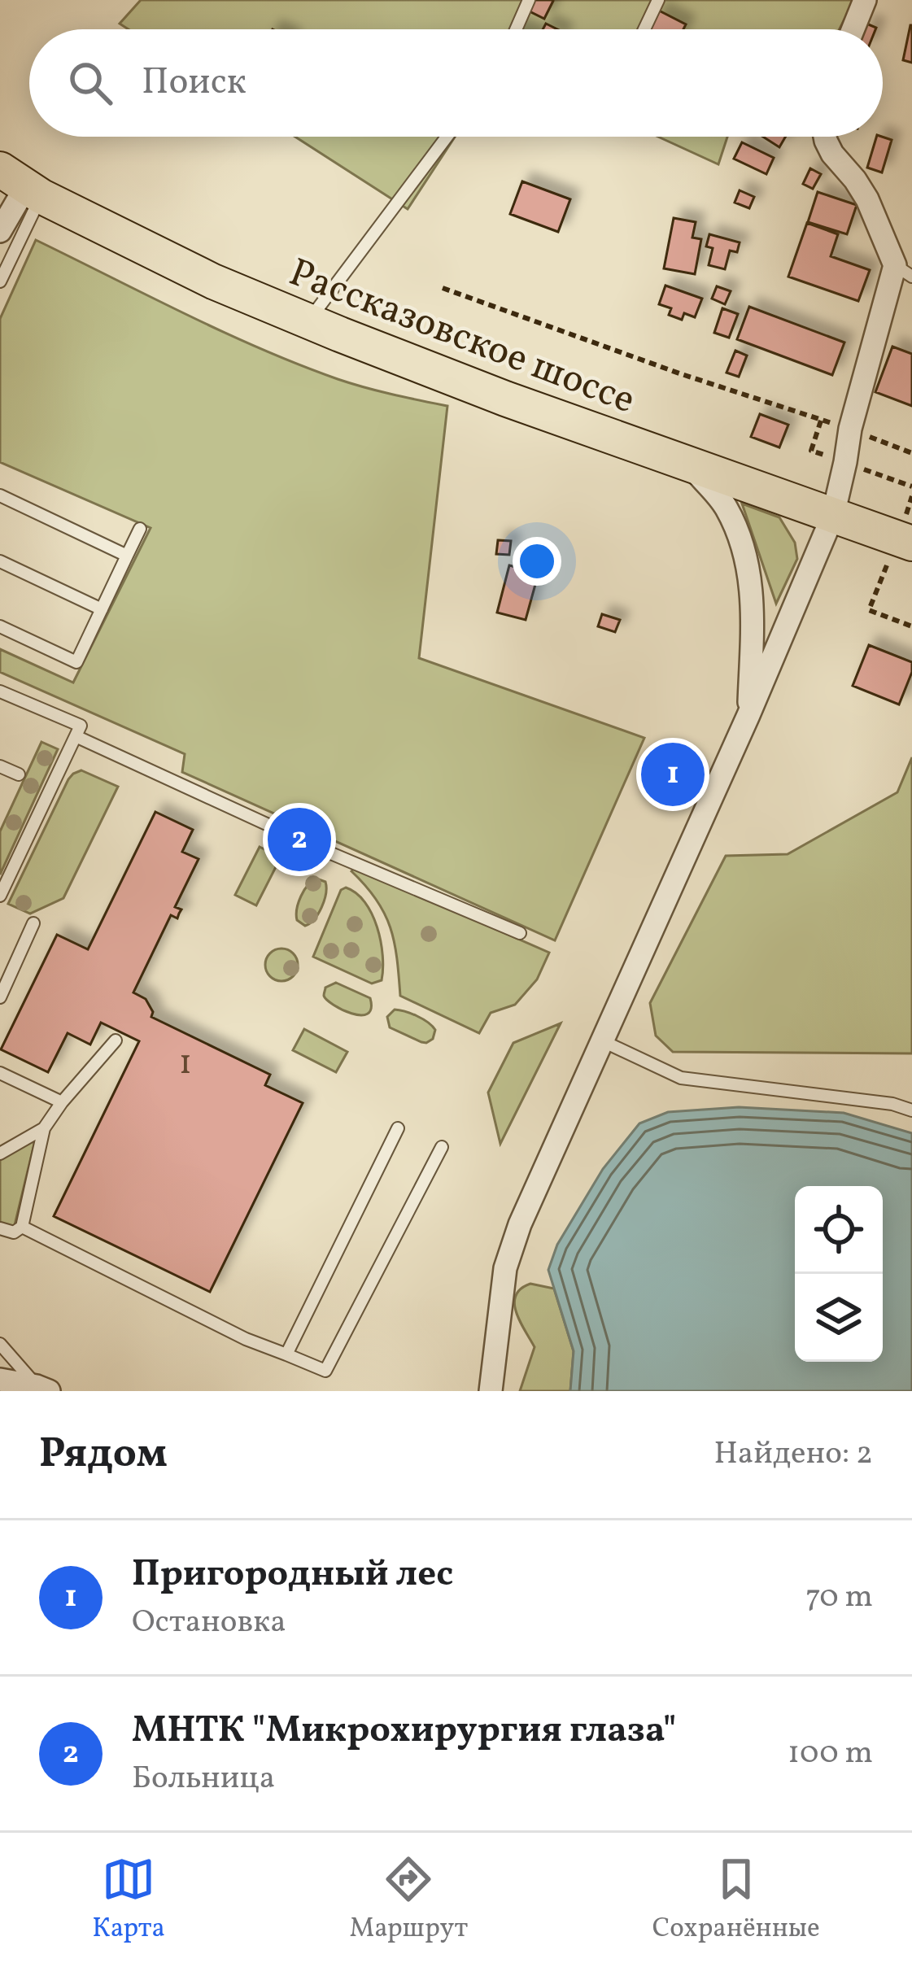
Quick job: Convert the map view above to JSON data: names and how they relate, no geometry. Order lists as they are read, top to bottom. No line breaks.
{"streets":{"main road":["Рассказовское шоссе"]},"house_numbers":["1"],"page":{"search":"Поиск","pins":["1","2"],"heading":["Рядом","Найдено: 2"],"list":[{"mark":"1","name":"Пригородный лес","note":"Остановка","value":"70 m"},{"mark":"2","name":"МНТК \"Микрохирургия глаза\"","note":"Больница","value":"100 m"}],"nav":["Карта","Маршрут","Сохранённые"]}}
